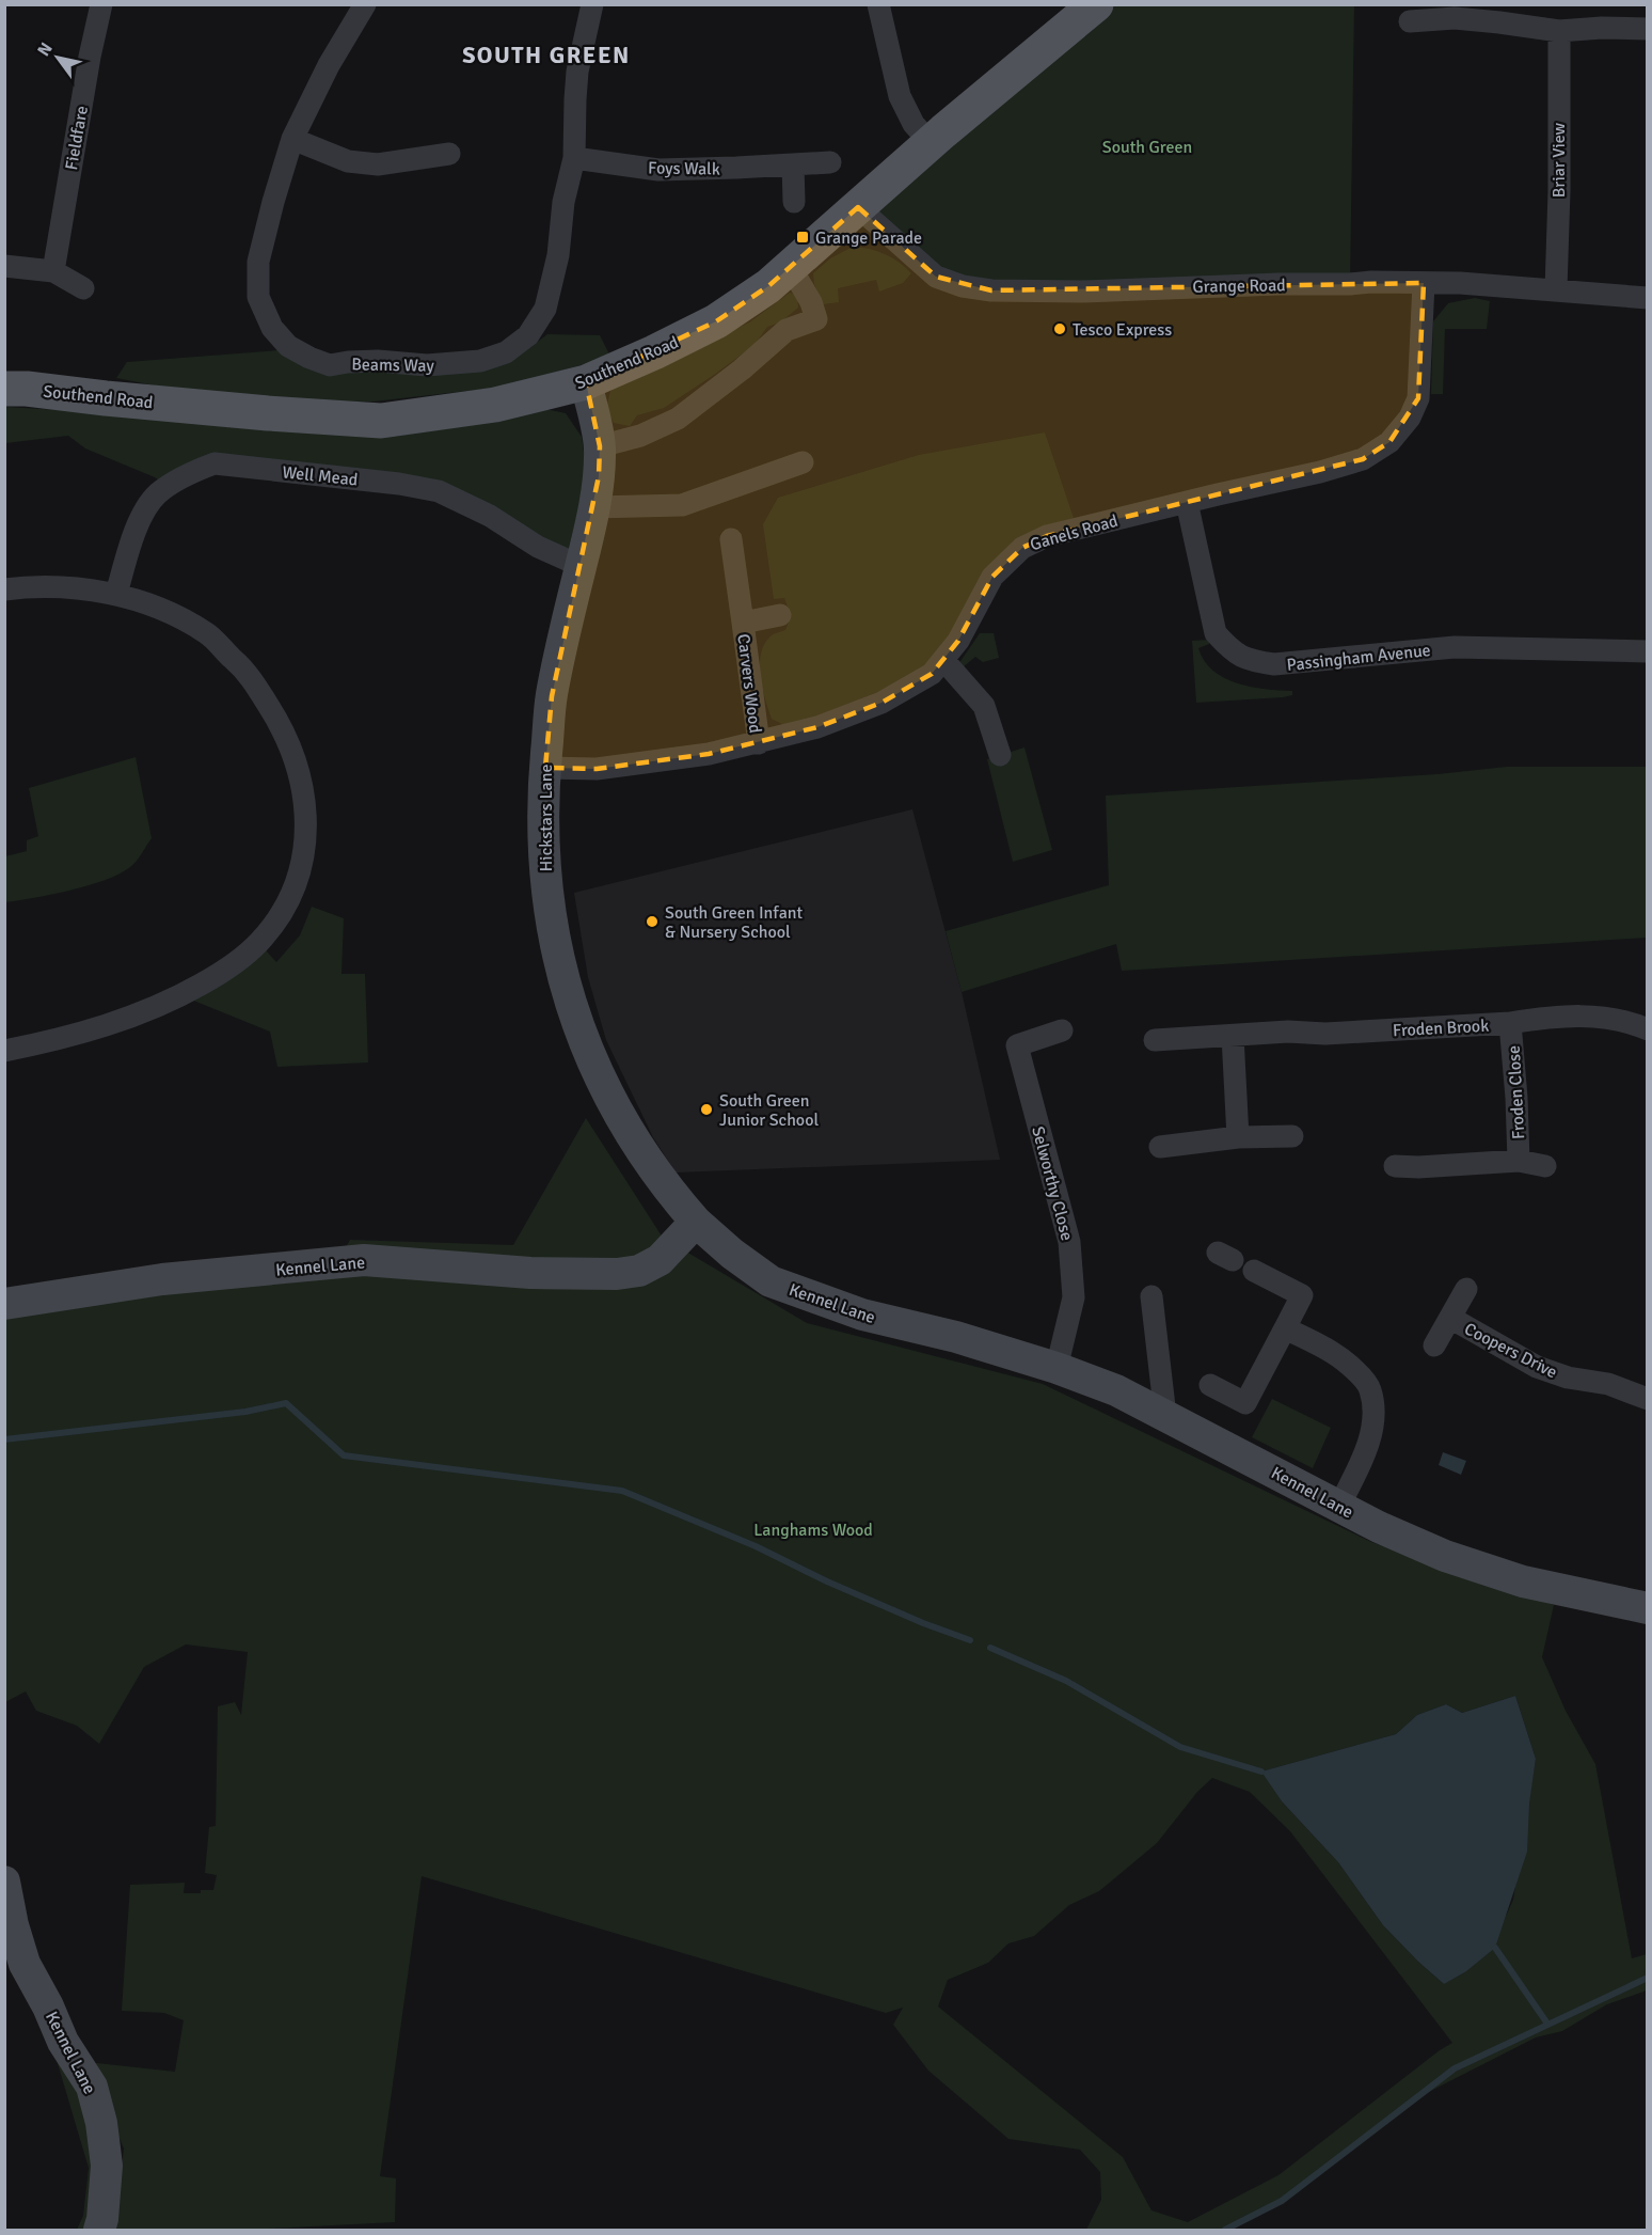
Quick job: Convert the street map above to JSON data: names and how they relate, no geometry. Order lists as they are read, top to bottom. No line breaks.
{"streets":{"main road":["Southend Road"],"street":["Fieldfare","Briar View","Foys Walk","Grange Road","Beams Way","Well Mead","Ganels Road","Passingham Avenue","Carvers Wood","Hickstars Lane","Froden Brook","Froden Close","Selworthy Close","Kennel Lane","Coopers Drive"]},"crossings":[["Briar View","Grange Road"],["Foys Walk","Beams Way"],["Grange Road","Southend Road"],["Grange Road","Ganels Road"],["Southend Road","Hickstars Lane"],["Well Mead","Hickstars Lane"],["Ganels Road","Passingham Avenue"],["Ganels Road","Carvers Wood"],["Ganels Road","Hickstars Lane"],["Hickstars Lane","Kennel Lane"],["Froden Brook","Froden Close"],["Selworthy Close","Kennel Lane"]],"districts":["SOUTH GREEN"],"parks":["South Green","Langhams Wood"],"places":{"transit":["Grange Parade"],"other":["Tesco Express","South Green Infant & Nursery School","South Green Junior School"]},"north":"top left"}
